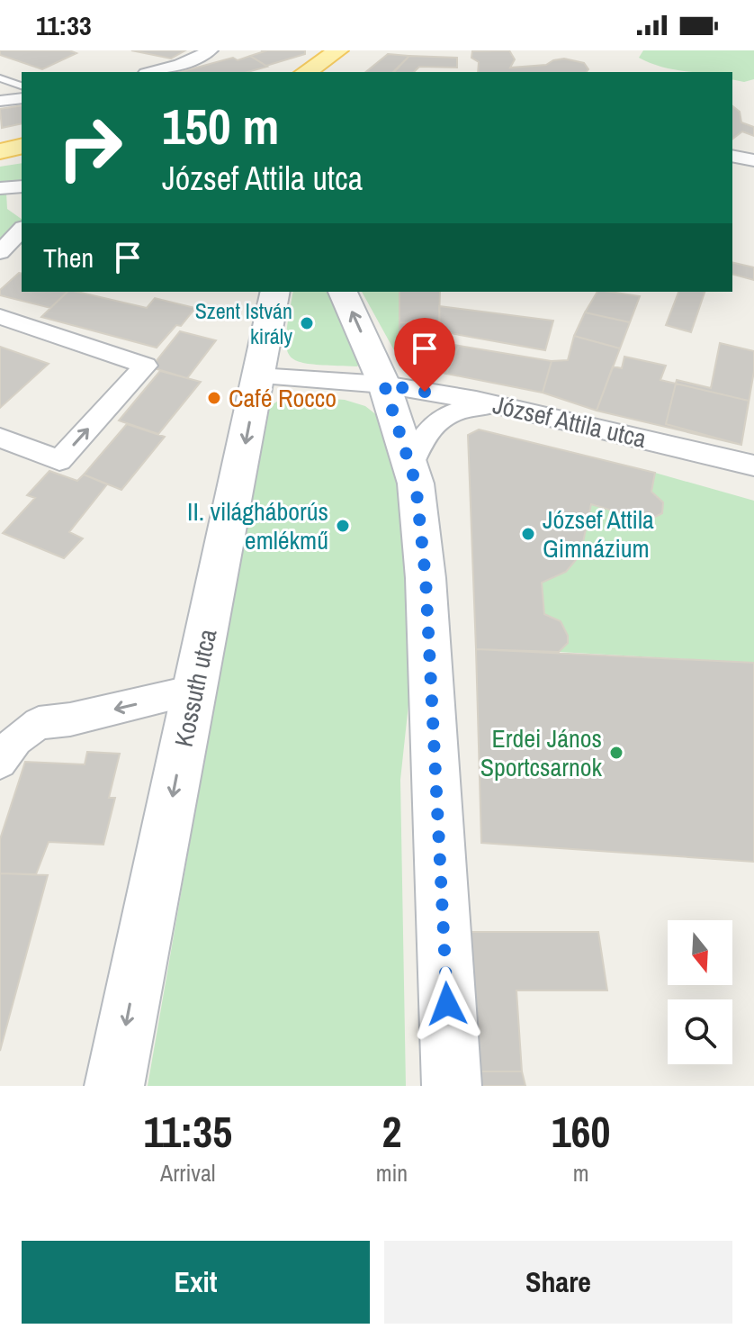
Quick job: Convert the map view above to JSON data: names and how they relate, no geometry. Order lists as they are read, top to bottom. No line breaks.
{"streets":{"main road":["Kossuth utca"],"street":["József Attila utca"]},"crossings":[["József Attila utca","Kossuth utca"]],"places":["Szent István király","Café Rocco","II. világháborús emlékmű","József Attila Gimnázium","Erdei János Sportcsarnok"],"north":"bottom","page":{"status":"11:33","turn":["150 m","József Attila utca"],"then":"Then","eta":["11:35","Arrival","2","min","160","m"],"buttons":["Exit","Share"]}}
